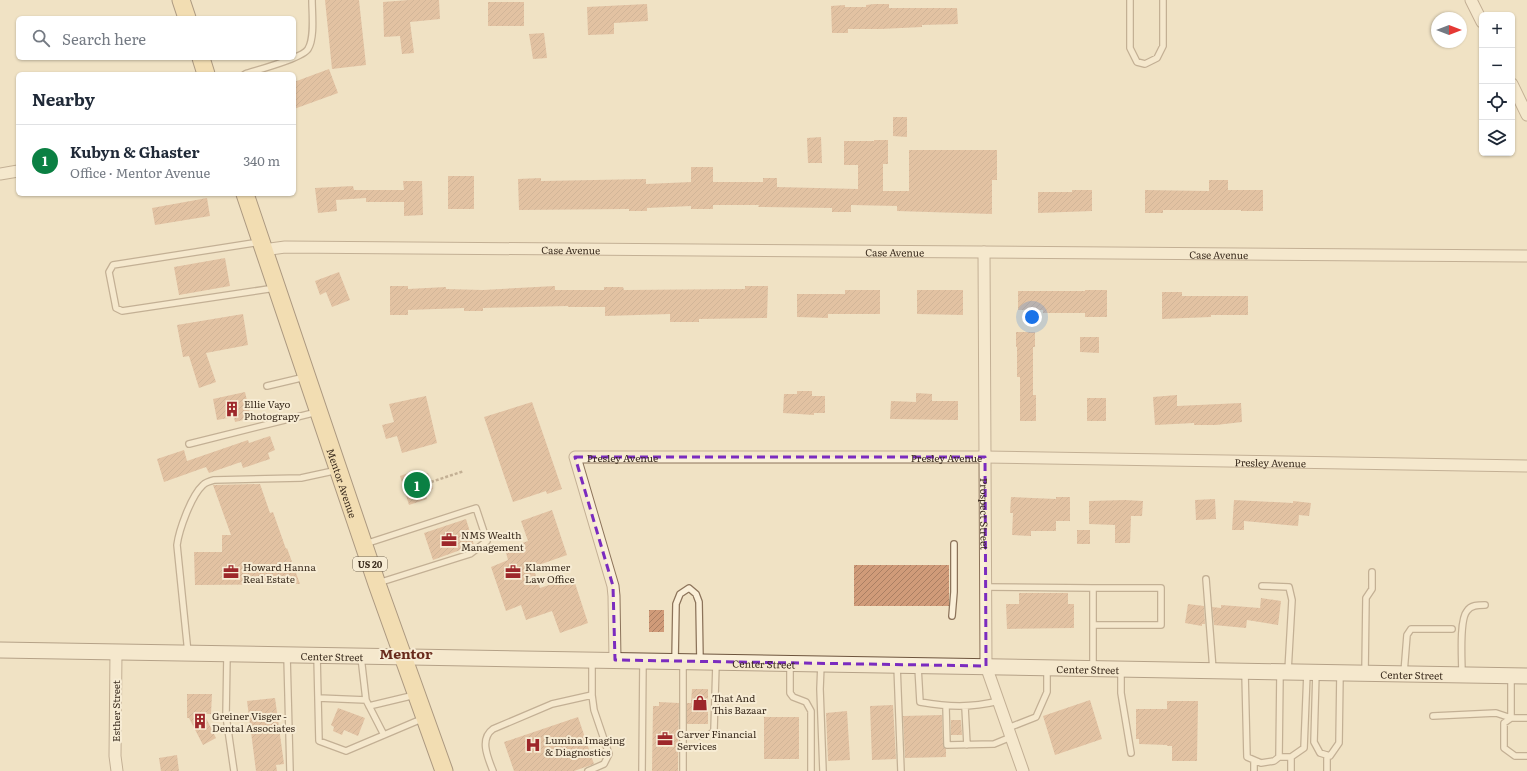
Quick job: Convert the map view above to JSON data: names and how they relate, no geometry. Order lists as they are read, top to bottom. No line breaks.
{"streets":{"main road":["Mentor Avenue","US 20","Center Street"],"street":["Case Avenue","Presley Avenue","Prospect Street","Esther Street"]},"crossings":[["Case Avenue","Mentor Avenue"],["Case Avenue","Prospect Street"],["Presley Avenue","Prospect Street"],["Presley Avenue","Center Street"],["Mentor Avenue","Center Street"],["Prospect Street","Center Street"],["Center Street","Esther Street"]],"districts":["Mentor"],"places":{"building":["Ellie Vayo Photograpy","Greiner Visger - Dental Associates"],"office":["NMS Wealth Management","Howard Hanna Real Estate","Klammer Law Office","Carver Financial Services"],"shop":["That And This Bazaar"],"hospital":["Lumina Imaging & Diagnostics"]},"north":"right","page":{"map_buttons":["+","−"],"search":"Search here","heading":"Nearby","list":[{"mark":"1","name":"Kubyn & Ghaster","note":"Office · Mentor Avenue","value":"340 m"}],"pins":"1"}}
